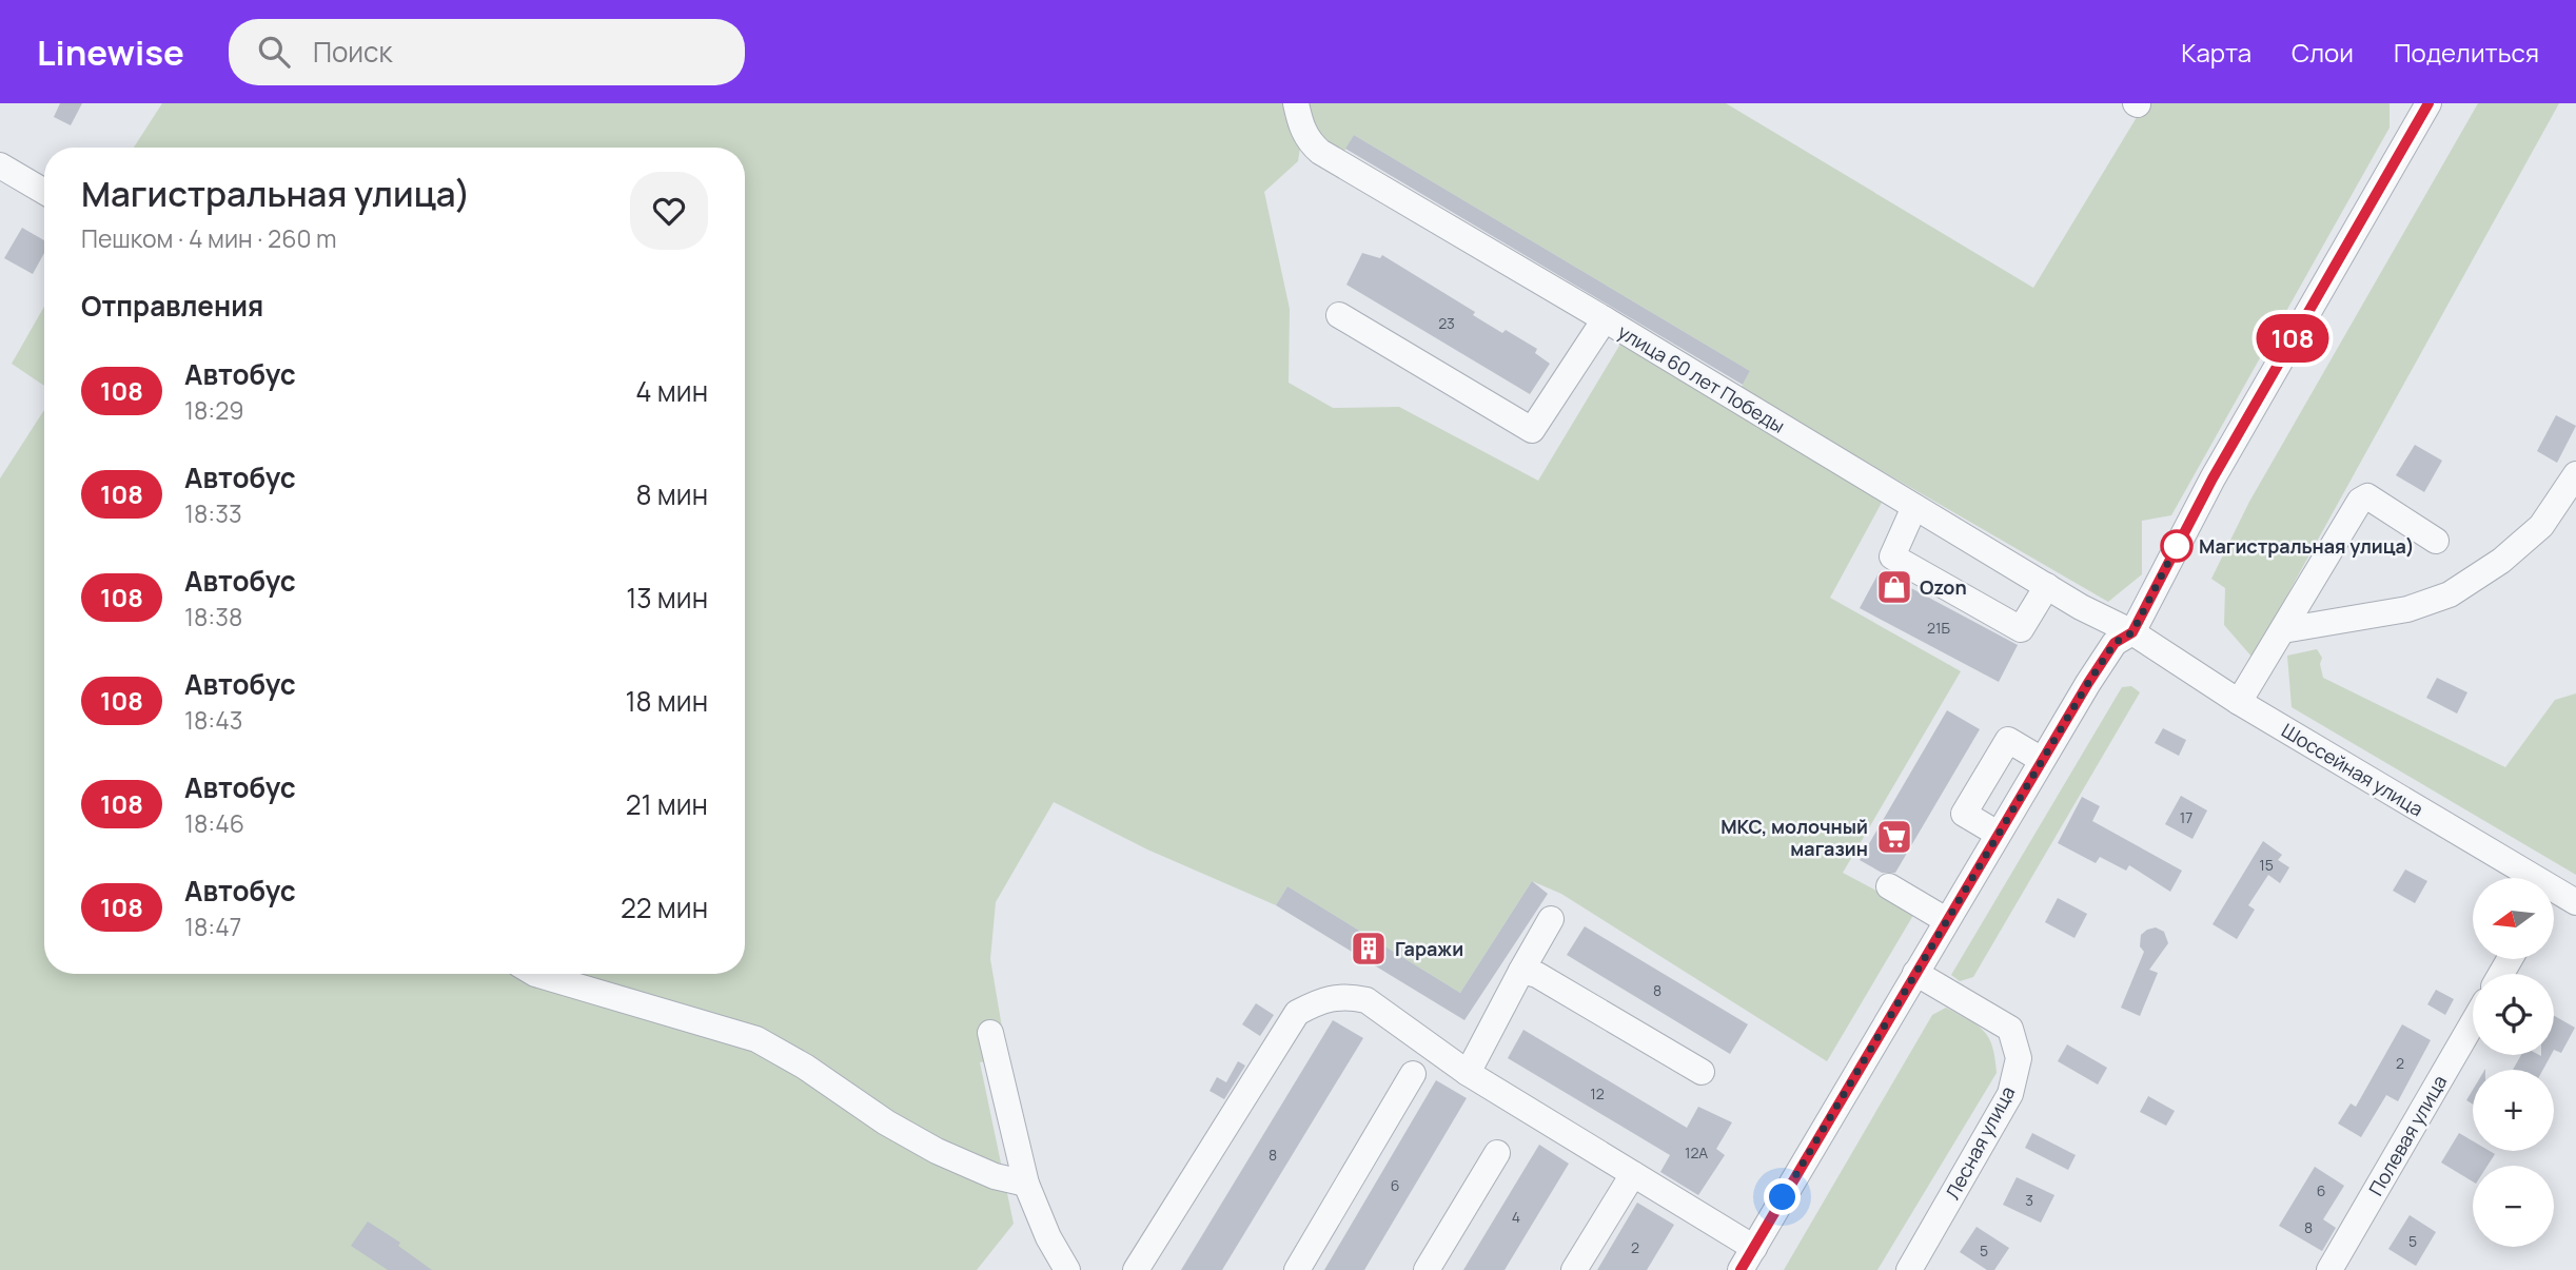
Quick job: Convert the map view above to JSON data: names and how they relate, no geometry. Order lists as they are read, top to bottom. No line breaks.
{"streets":{"street":["улица 60 лет Победы","Шоссейная улица","Полевая улица","Лесная улица"]},"crossings":[["улица 60 лет Победы","Шоссейная улица"]],"places":{"other":["Магистральная улица)"],"shop":["Ozon"],"supermarket":["МКС, молочный магазин"],"building":["Гаражи"]},"lines":["bus line 108"],"house_numbers":["23","21Б","17","15","8","2","12","12А","8","6","6","3","4","8","5","2","5"],"north":"left","page":{"header":"Linewise","search":"Поиск","nav":["Карта","Слои","Поделиться"],"on_map":"108","heading":[["Магистральная улица)","Пешком · 4 мин · 260 m"],"Отправления"],"list":[{"mark":"108","name":"Автобус","note":"18:29","value":"4 мин"},{"mark":"108","name":"Автобус","note":"18:33","value":"8 мин"},{"mark":"108","name":"Автобус","note":"18:38","value":"13 мин"},{"mark":"108","name":"Автобус","note":"18:43","value":"18 мин"},{"mark":"108","name":"Автобус","note":"18:46","value":"21 мин"},{"mark":"108","name":"Автобус","note":"18:47","value":"22 мин"}],"map_buttons":["+","−"]}}
